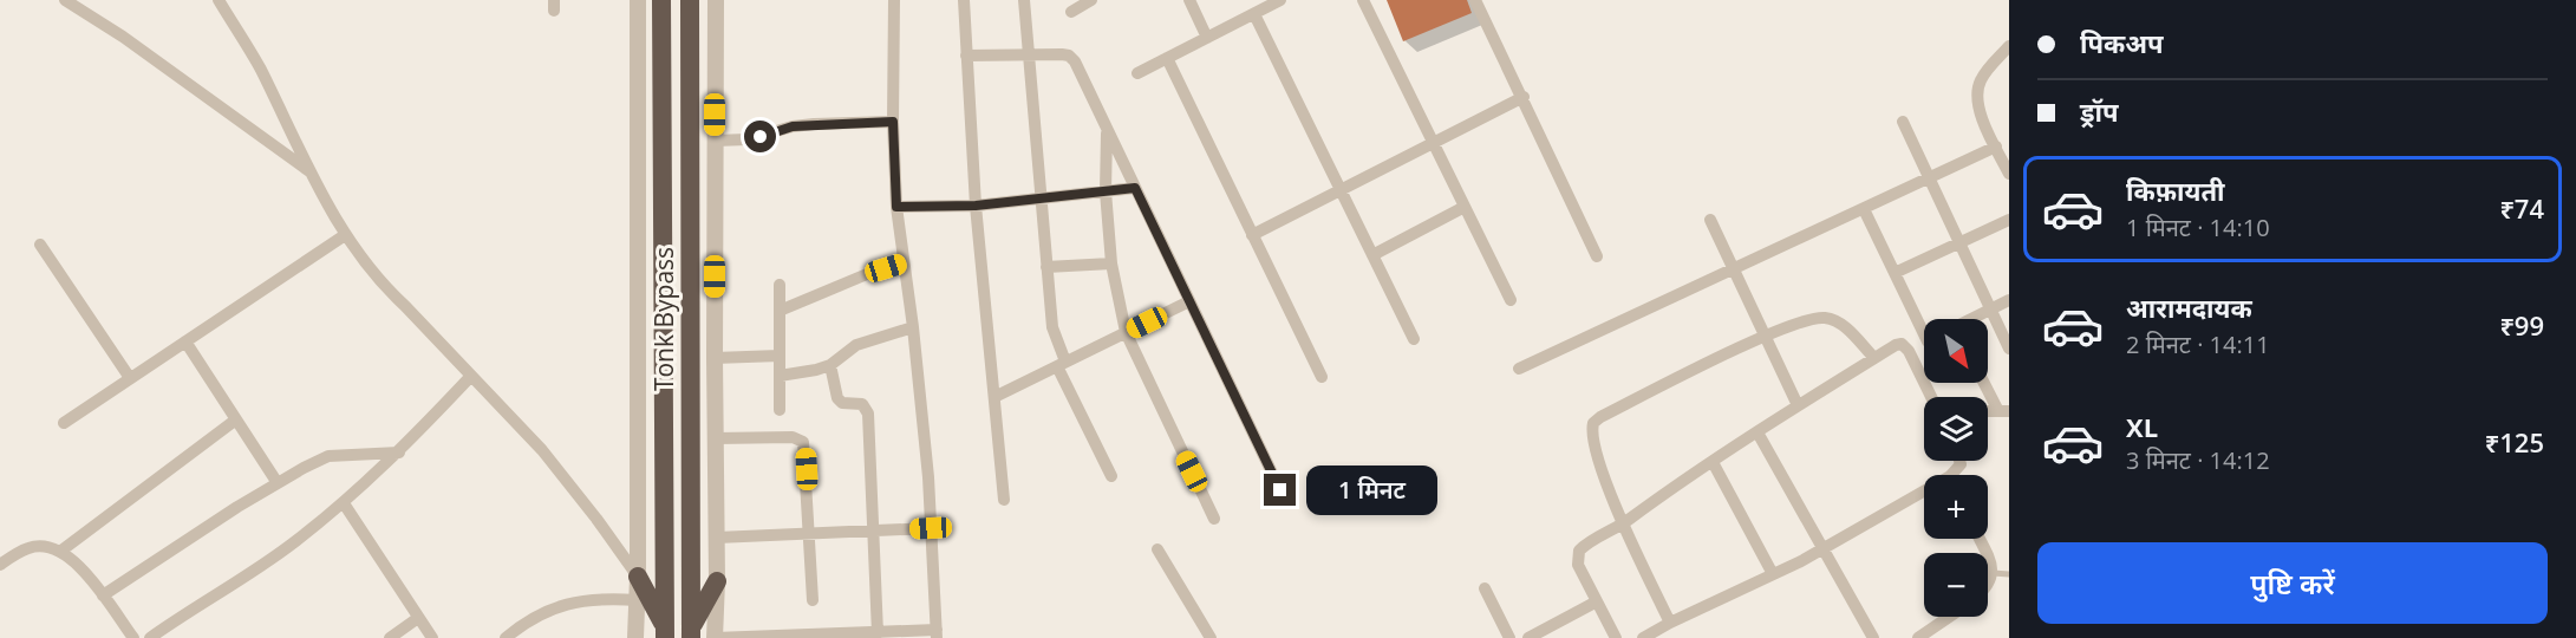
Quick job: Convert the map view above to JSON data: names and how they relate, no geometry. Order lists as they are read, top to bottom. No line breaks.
{"streets":{"highway":["Tonk Bypass"]},"north":"bottom right","page":{"banner":["पिकअप","ड्रॉप"],"list":[{"name":"किफ़ायती","note":"1 मिनट · 14:10","value":"₹74"},{"name":"आरामदायक","note":"2 मिनट · 14:11","value":"₹99"},{"name":"XL","note":"3 मिनट · 14:12","value":"₹125"}],"map_buttons":["+","−"],"bubble":"1 मिनट","buttons":"पुष्टि करें"}}
